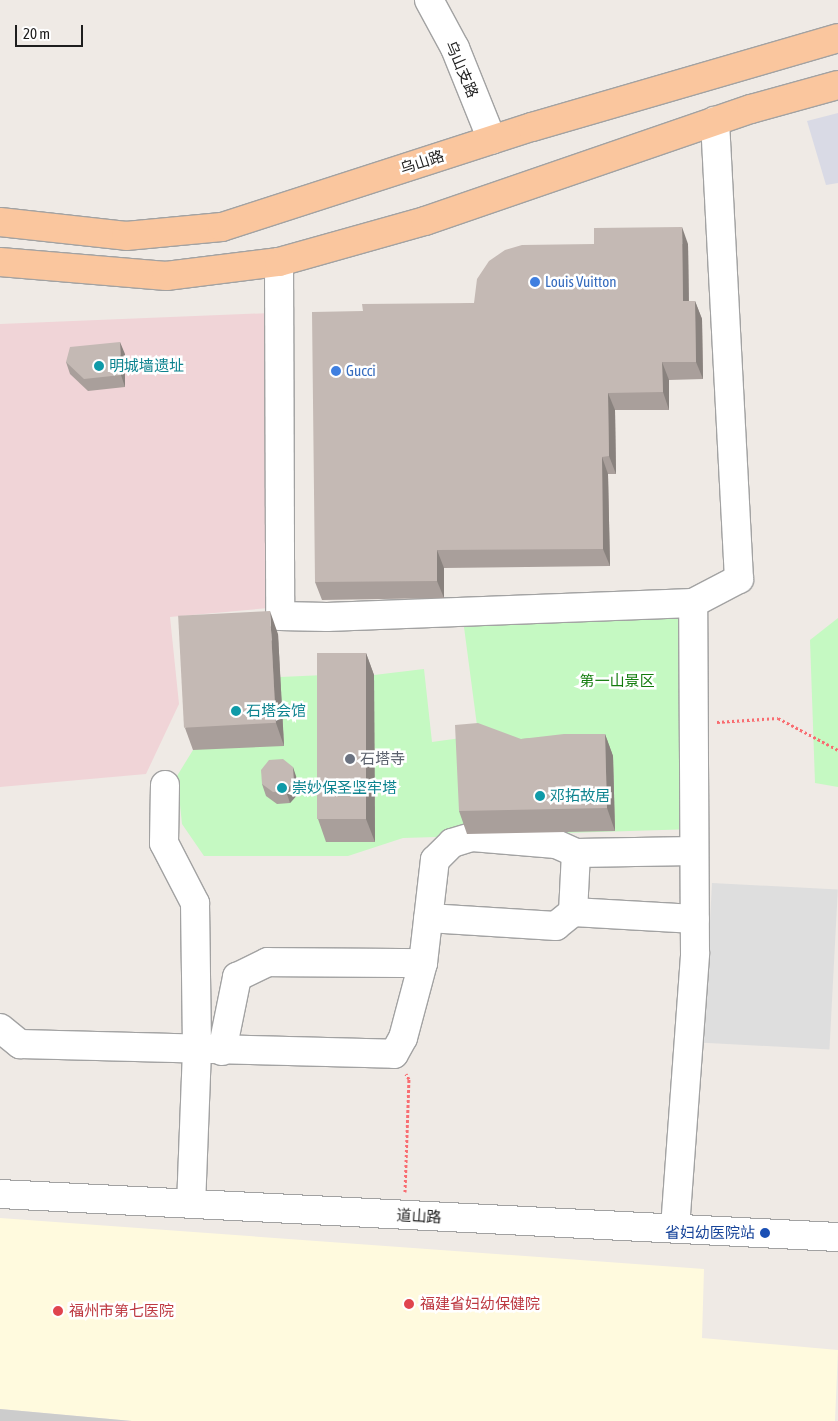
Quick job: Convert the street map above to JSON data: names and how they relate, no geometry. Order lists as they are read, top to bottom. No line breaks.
{"streets":{"main road":["乌山路"],"street":["乌山支路","道山路"]},"crossings":[["乌山支路","乌山路"]],"parks":["第一山景区"],"places":["Louis Vuitton","明城墙遗址","Gucci","石塔会馆","石塔寺","崇妙保圣坚牢塔","邓拓故居","省妇幼医院站","福建省妇幼保健院","福州市第七医院"],"scale_bar":"20 m"}
